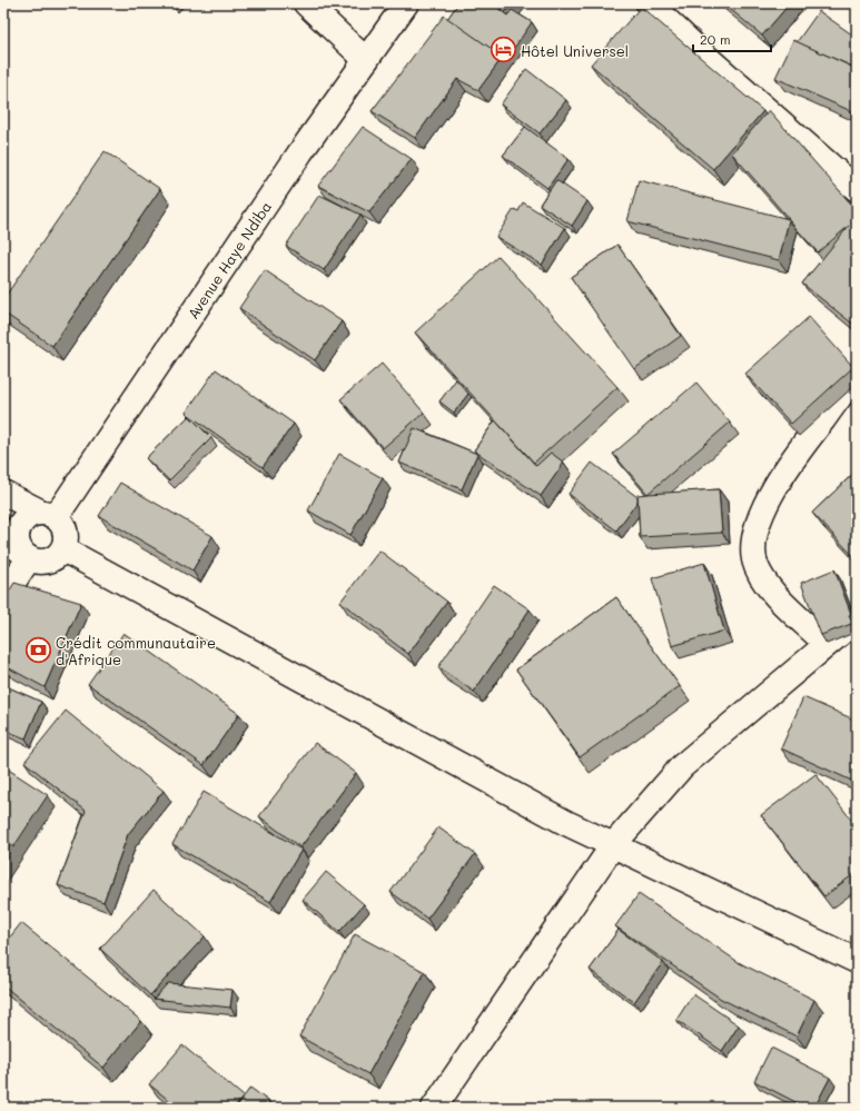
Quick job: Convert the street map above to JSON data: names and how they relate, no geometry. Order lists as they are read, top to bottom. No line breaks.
{"streets":{"main road":["Avenue Haye Ndiba"]},"places":{"hotel":["Hôtel Universel"],"bank":["Crédit communautaire d'Afrique"]},"scale_bar":"20 m"}
